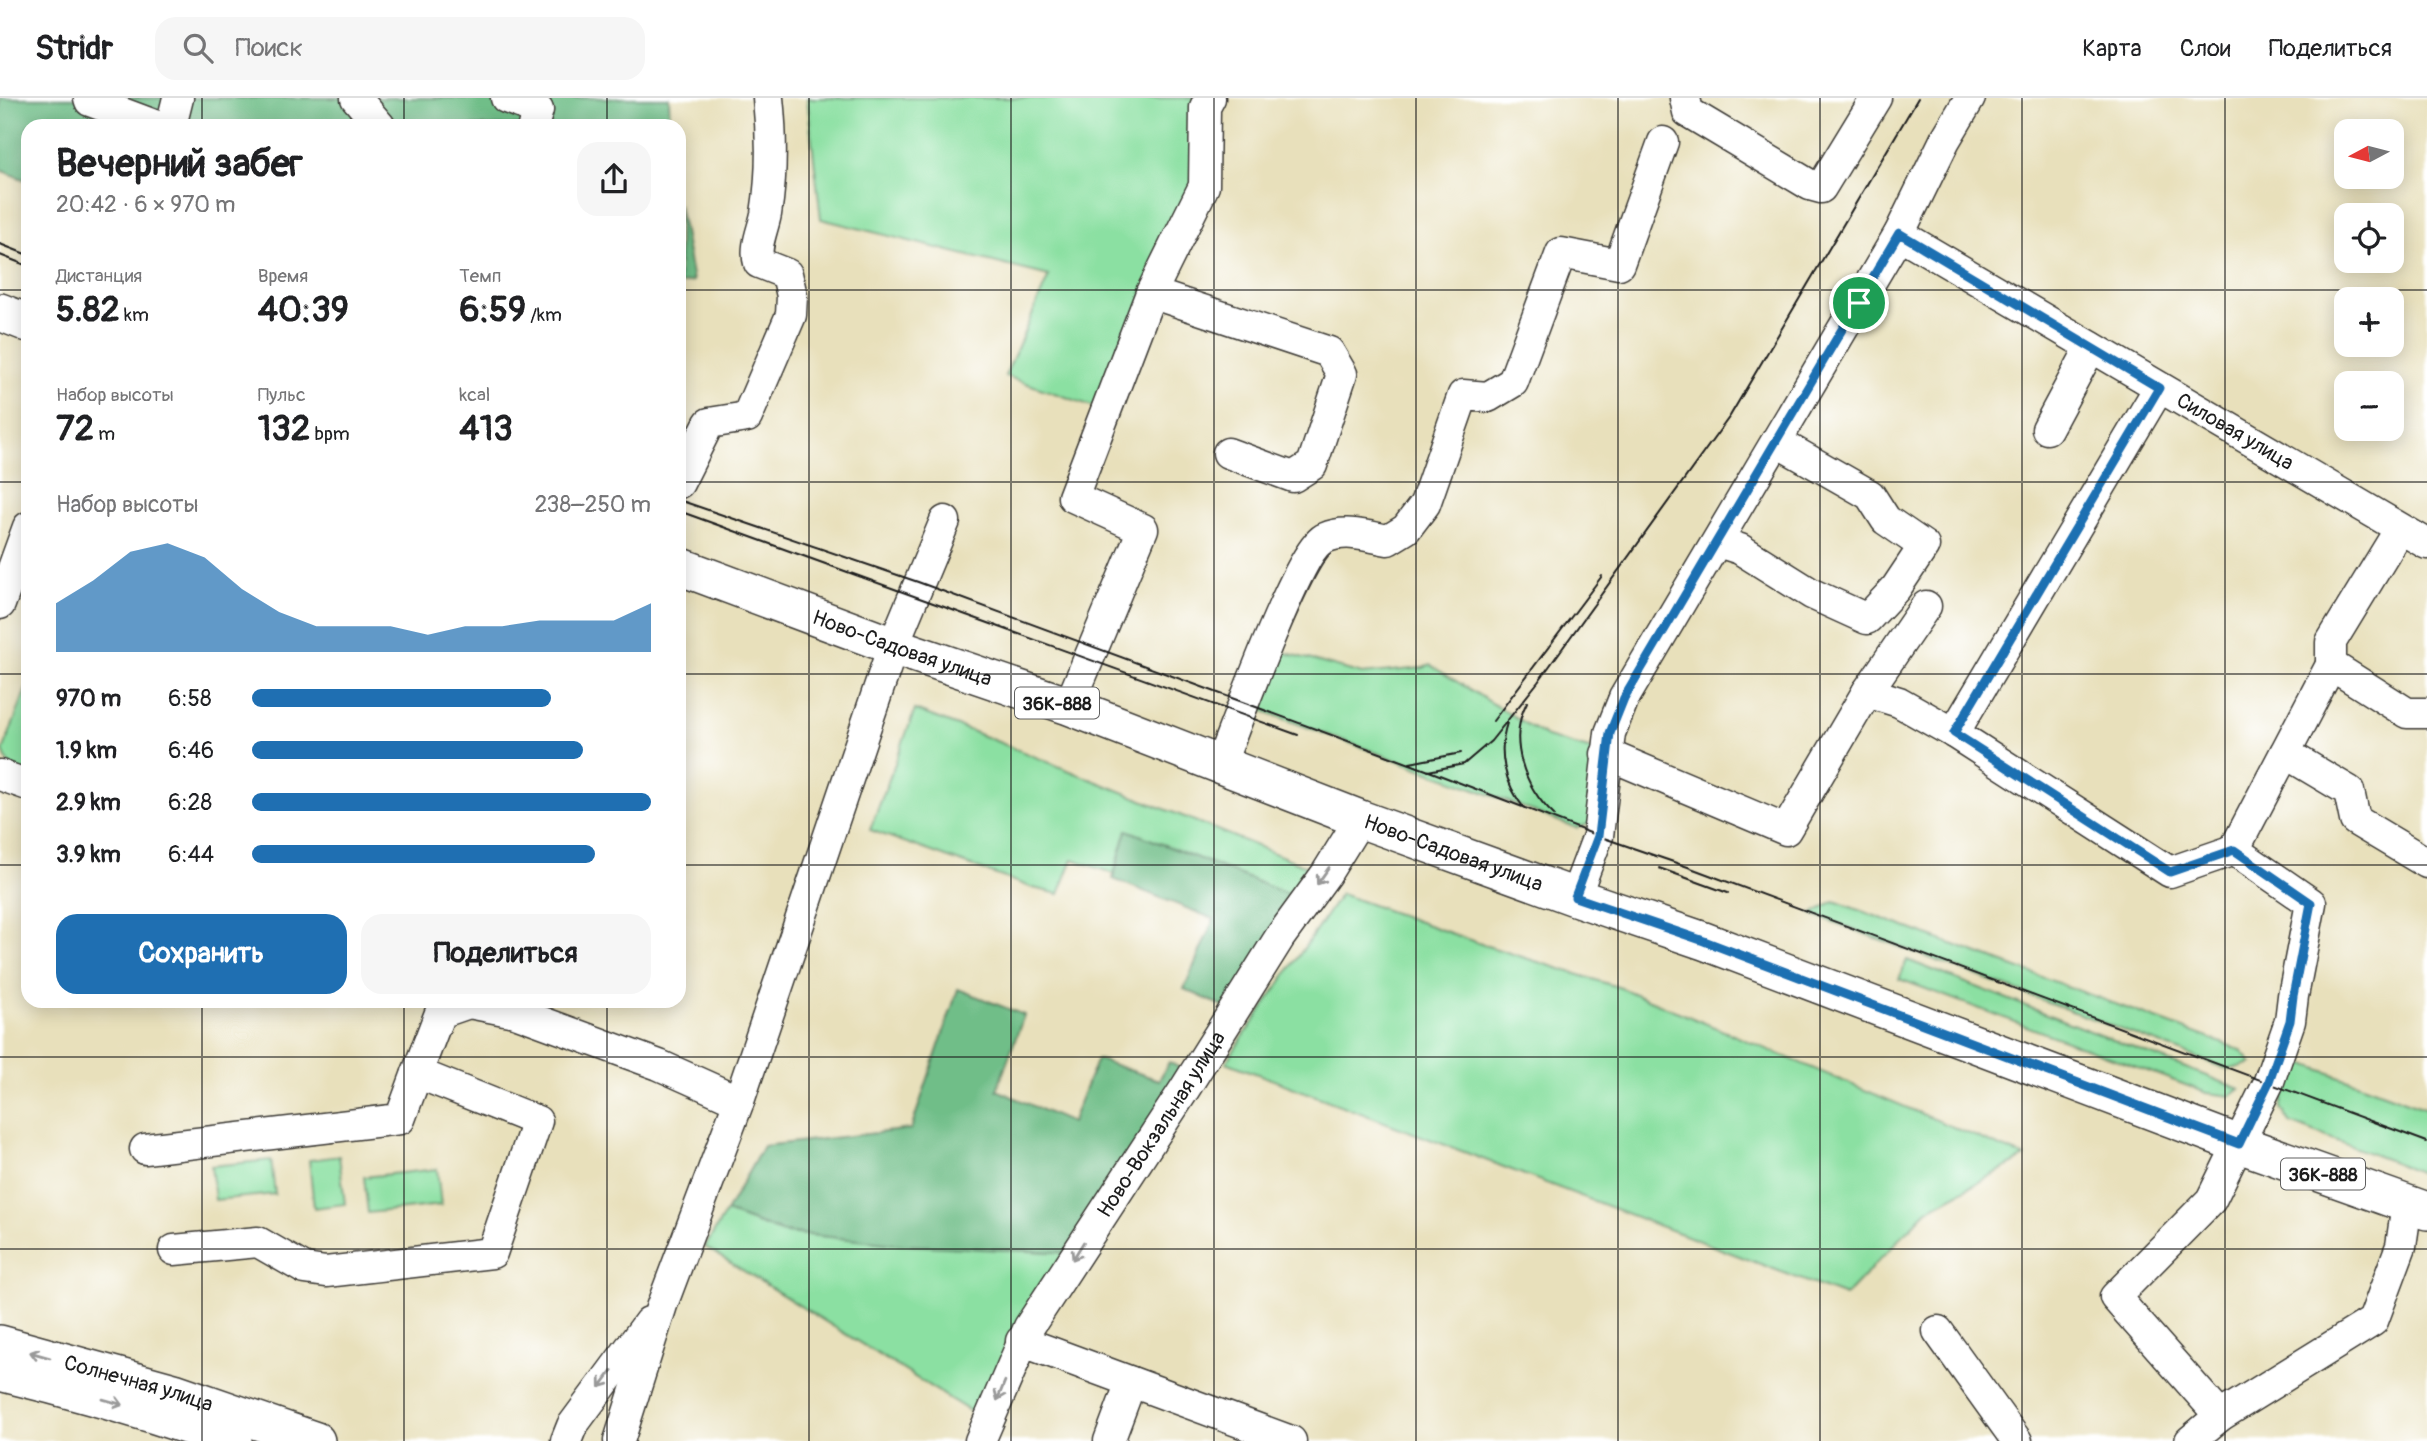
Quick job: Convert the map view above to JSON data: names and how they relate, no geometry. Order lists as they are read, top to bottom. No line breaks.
{"streets":{"main road":["Ново-Садовая улица","36К-888","Солнечная улица"],"street":["Силовая улица","Ново-Вокзальная улица"]},"crossings":[["Ново-Садовая улица","Ново-Вокзальная улица"]],"one_way":["Ново-Вокзальная улица"],"north":"left","page":{"header":"Stridr","search":"Поиск","nav":["Карта","Слои","Поделиться"],"map_buttons":["+","−"],"heading":["Вечерний забег","20:42 · 6 × 970 m"],"stats":[["Дистанция","5.82 km"],["Время","40:39"],["Темп","6:59 /km"],["Набор высоты","72 m"],["Пульс","132 bpm"],["kcal","413"]],"chart":["Набор высоты","238–250 m"],"list":[{"name":"970 m","note":"6:58"},{"name":"1.9 km","note":"6:46"},{"name":"2.9 km","note":"6:28"},{"name":"3.9 km","note":"6:44"}],"buttons":["Сохранить","Поделиться"]}}
